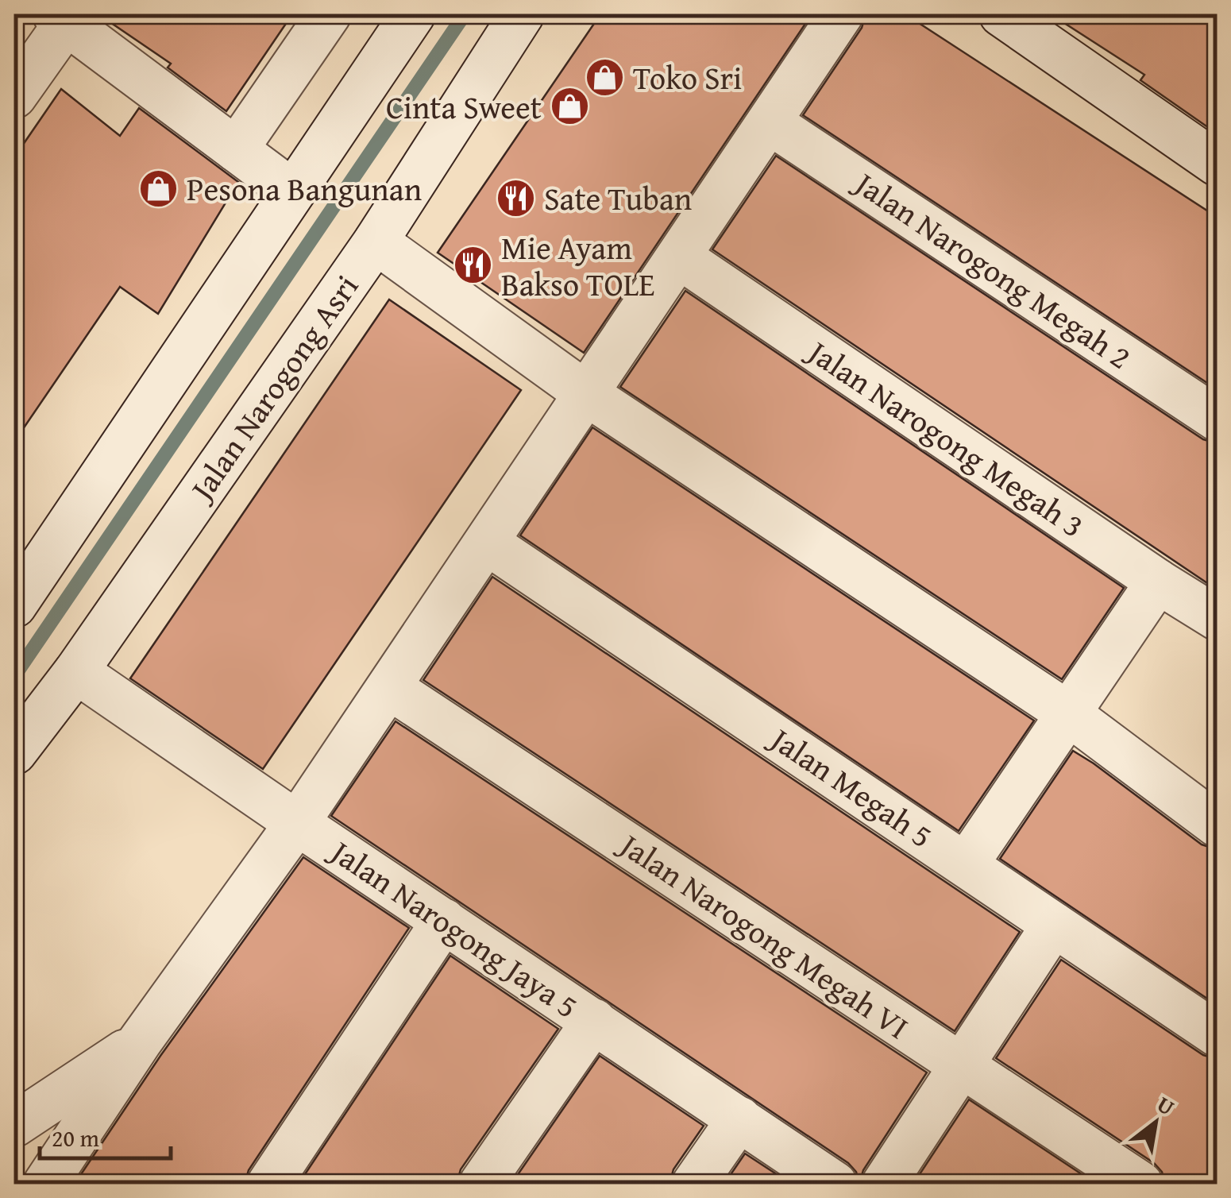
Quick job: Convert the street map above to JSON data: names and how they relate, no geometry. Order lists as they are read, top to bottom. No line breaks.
{"streets":{"street":["Jalan Narogong Megah 2","Jalan Narogong Asri","Jalan Narogong Megah 3","Jalan Megah 5","Jalan Narogong Jaya 5","Jalan Narogong Megah VI"]},"crossings":[["Jalan Narogong Asri","Jalan Narogong Jaya 5"]],"places":{"shop":["Toko Sri","Cinta Sweet","Pesona Bangunan"],"restaurant":["Sate Tuban","Mie Ayam Bakso TOLE"]},"scale_bar":"20 m","north":"top right"}
